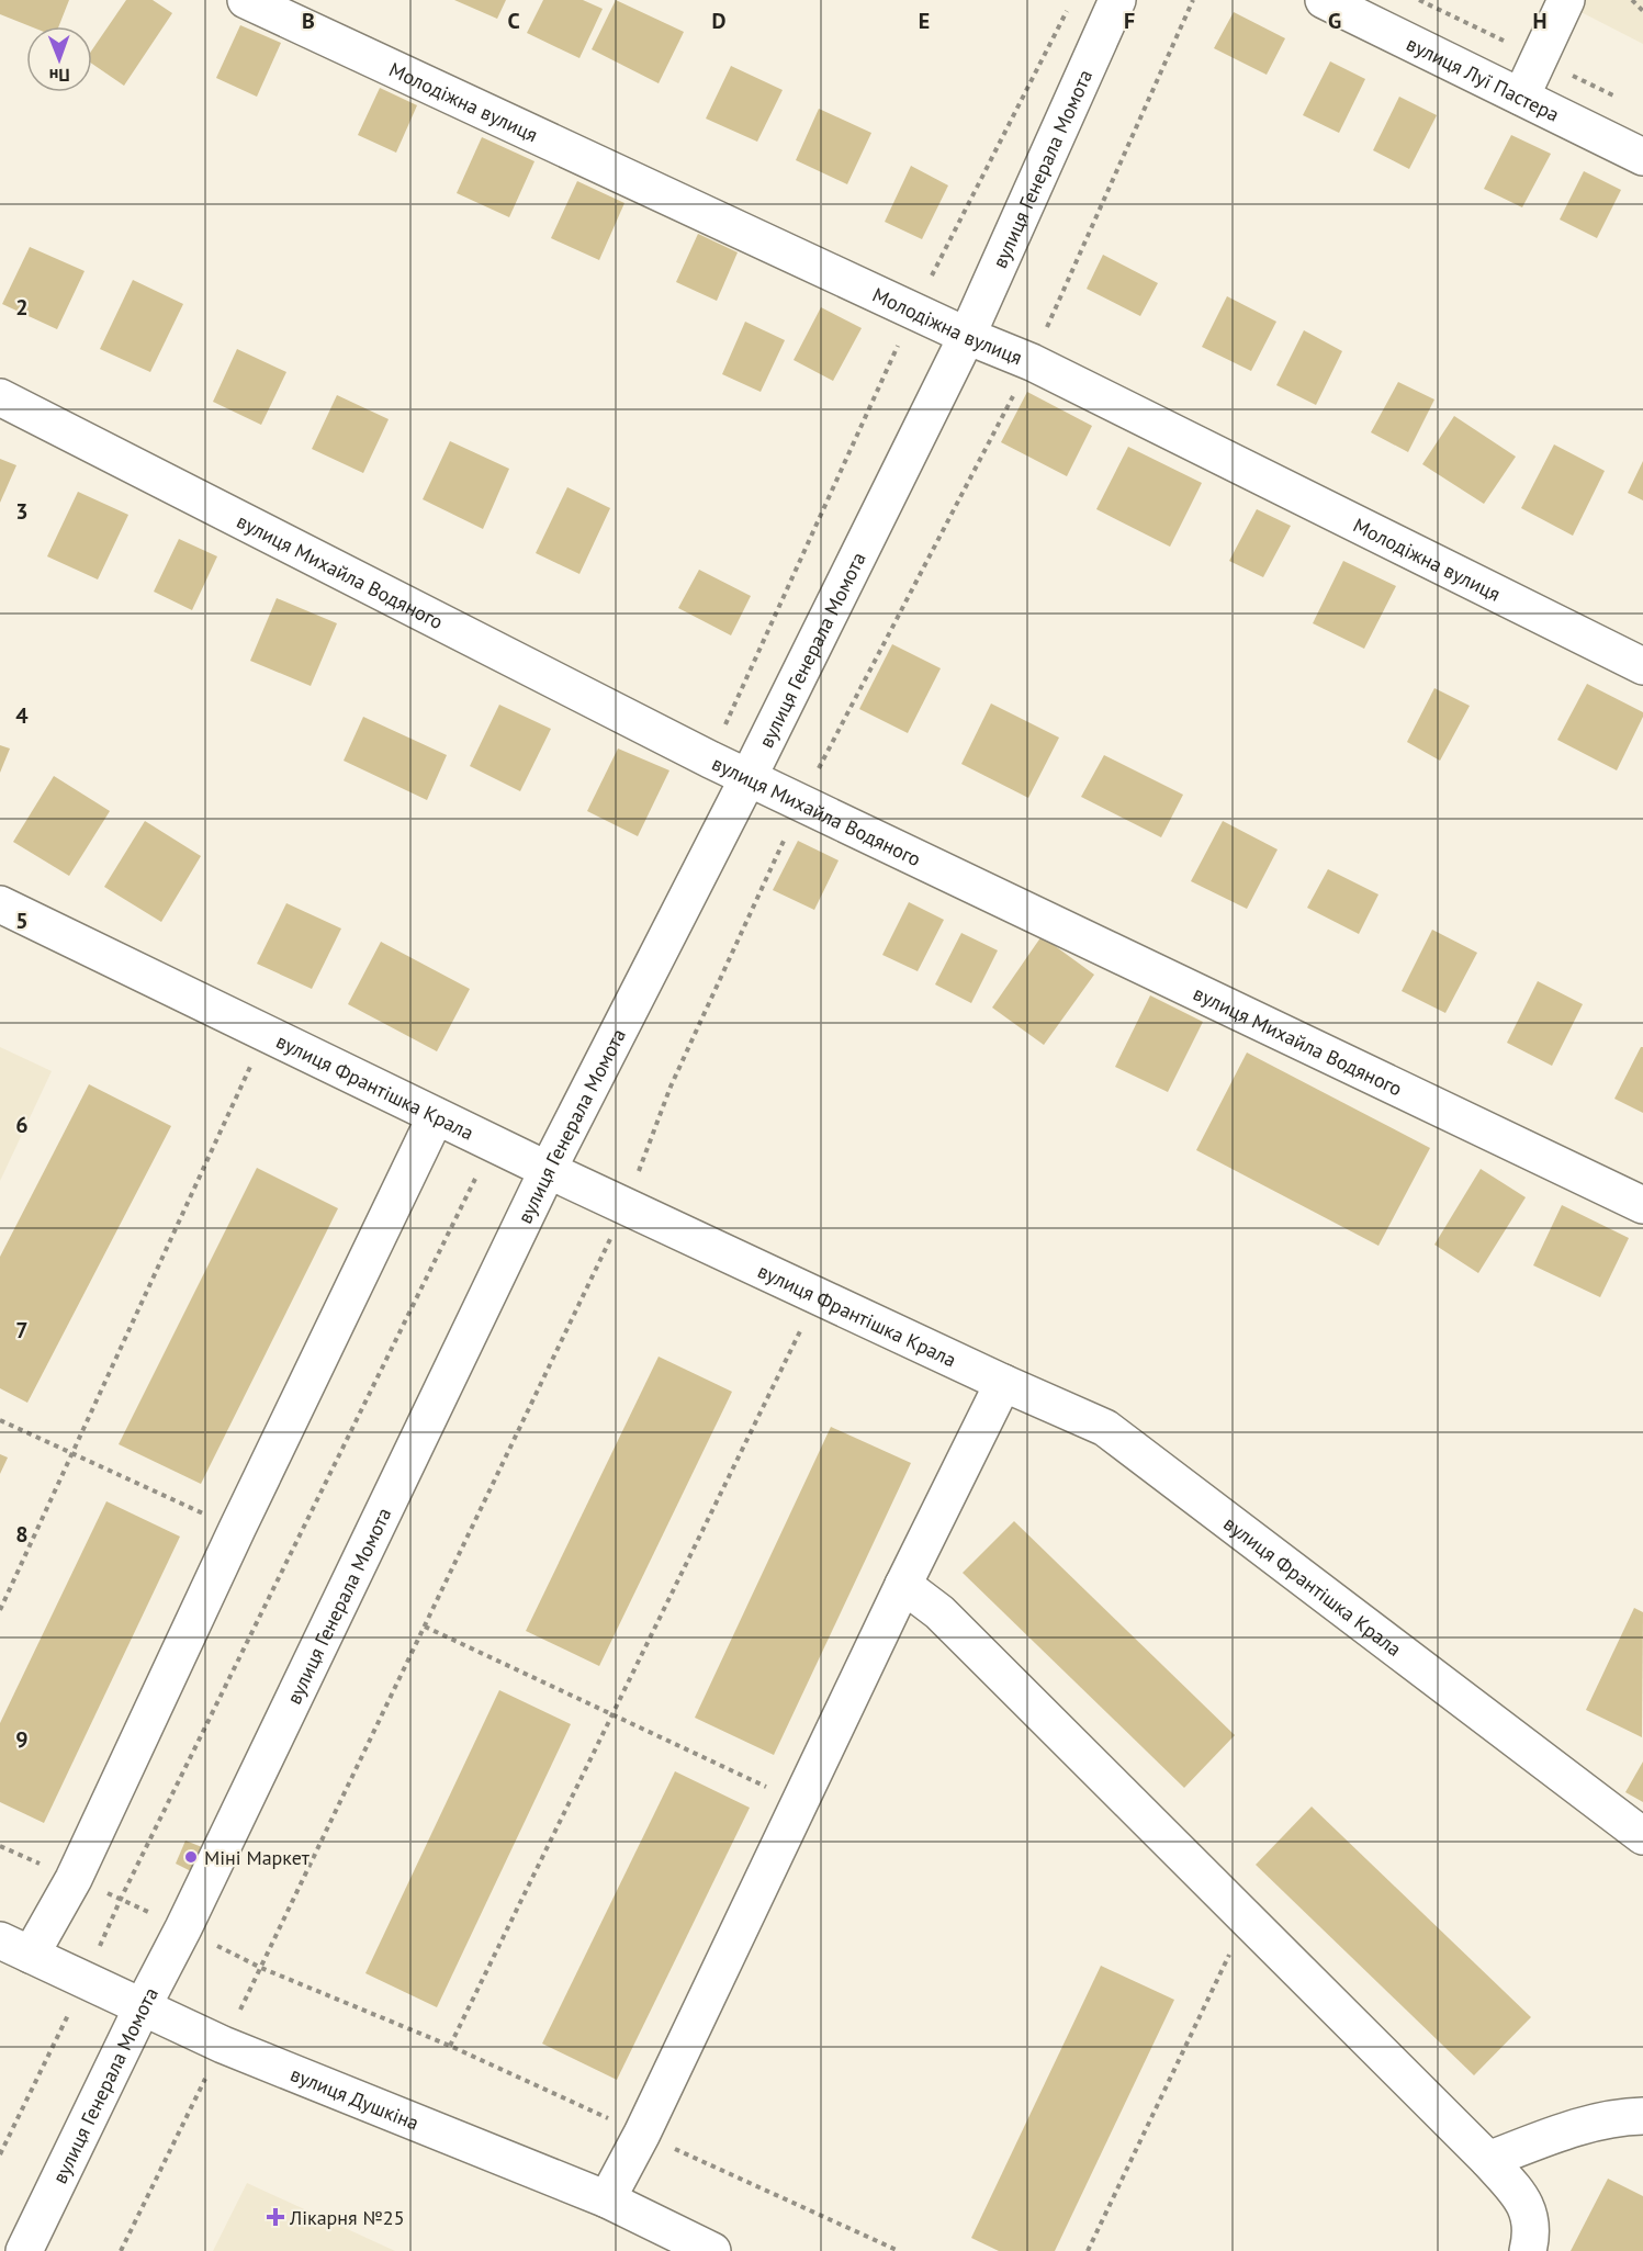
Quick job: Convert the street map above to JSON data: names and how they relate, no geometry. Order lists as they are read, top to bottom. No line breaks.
{"streets":{"street":["вулиця Луї Пастера","Молодіжна вулиця","вулиця Генерала Момота","вулиця Михайла Водяного","вулиця Франтішка Крала","вулиця Душкіна"]},"crossings":[["Молодіжна вулиця","вулиця Генерала Момота"],["вулиця Генерала Момота","вулиця Михайла Водяного"],["вулиця Генерала Момота","вулиця Франтішка Крала"],["вулиця Генерала Момота","вулиця Душкіна"]],"places":{"other":["Міні Маркет"],"health":["Лікарня №25"]},"north":"bottom","grid":{"columns":["B","C","D","E","F","G","H"],"rows":["2","3","4","5","6","7","8","9"]}}
